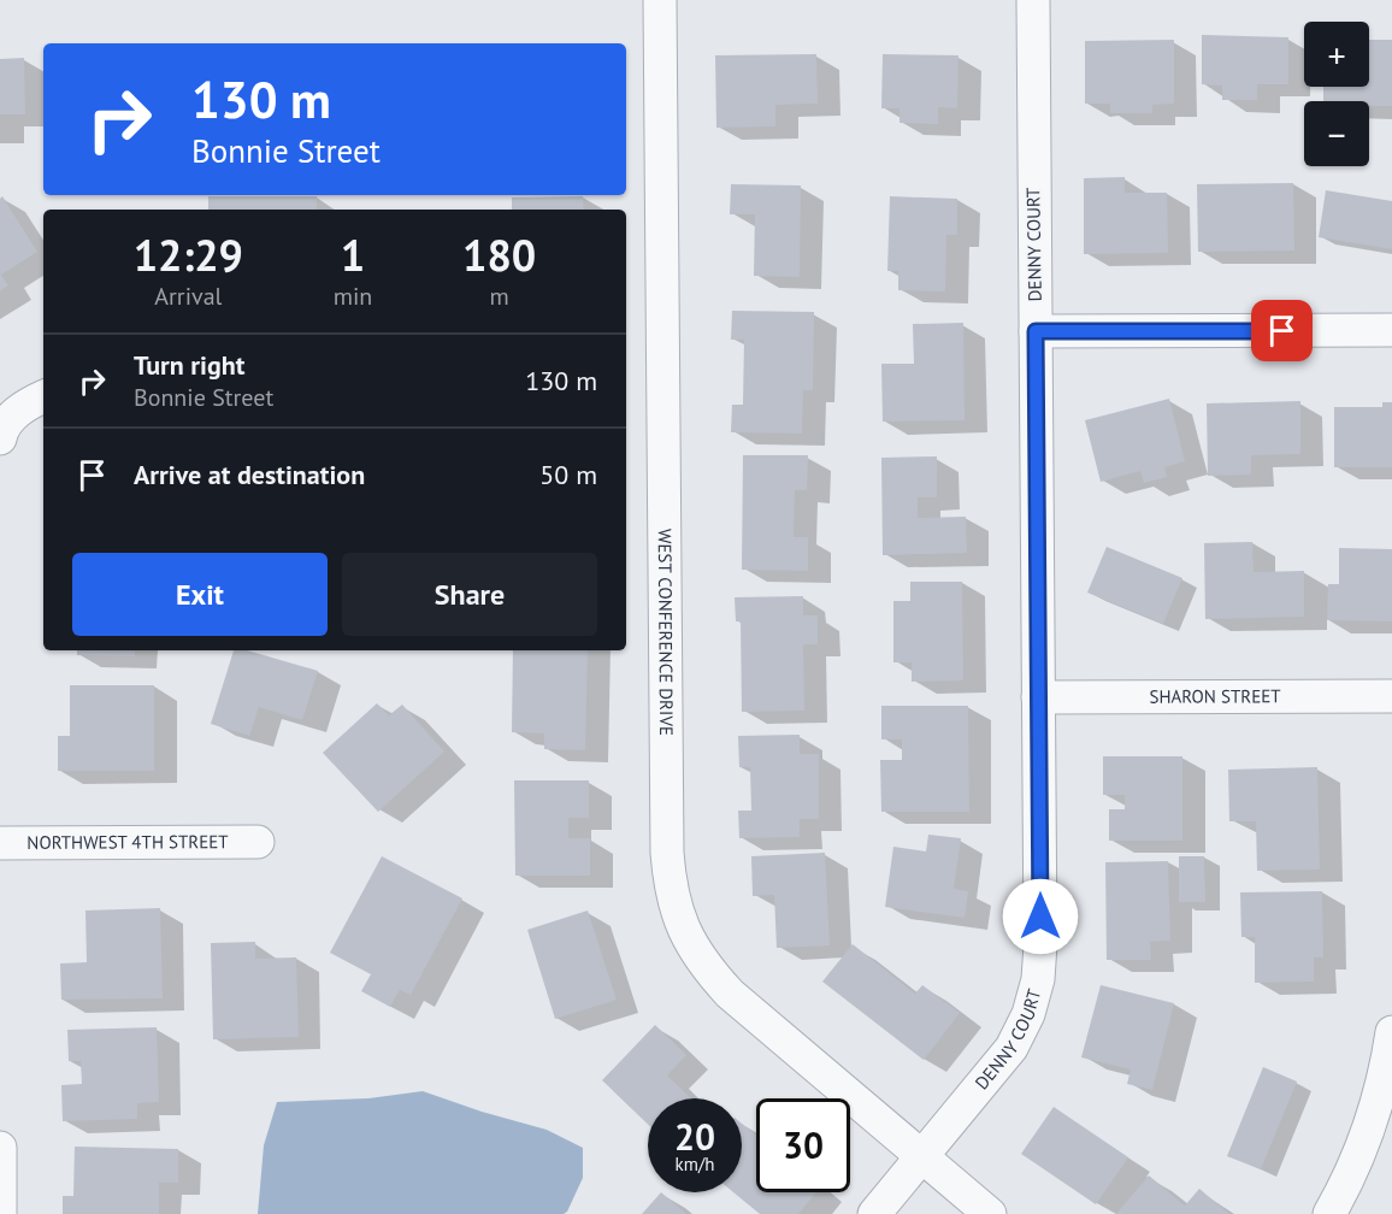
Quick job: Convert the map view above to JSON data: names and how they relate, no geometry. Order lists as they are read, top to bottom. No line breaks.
{"streets":{"street":["DENNY COURT","WEST CONFERENCE DRIVE","SHARON STREET","NORTHWEST 4TH STREET"]},"crossings":[["DENNY COURT","WEST CONFERENCE DRIVE"],["DENNY COURT","SHARON STREET"]],"page":{"map_buttons":["+","−"],"turn":["130 m","Bonnie Street"],"eta":["12:29","Arrival","1","min","180","m"],"list":[{"name":"Turn right","note":"Bonnie Street","value":"130 m"},{"name":"Arrive at destination","value":"50 m"}],"buttons":["Exit","Share"],"speed":"20 km/h","limit":"30"}}
